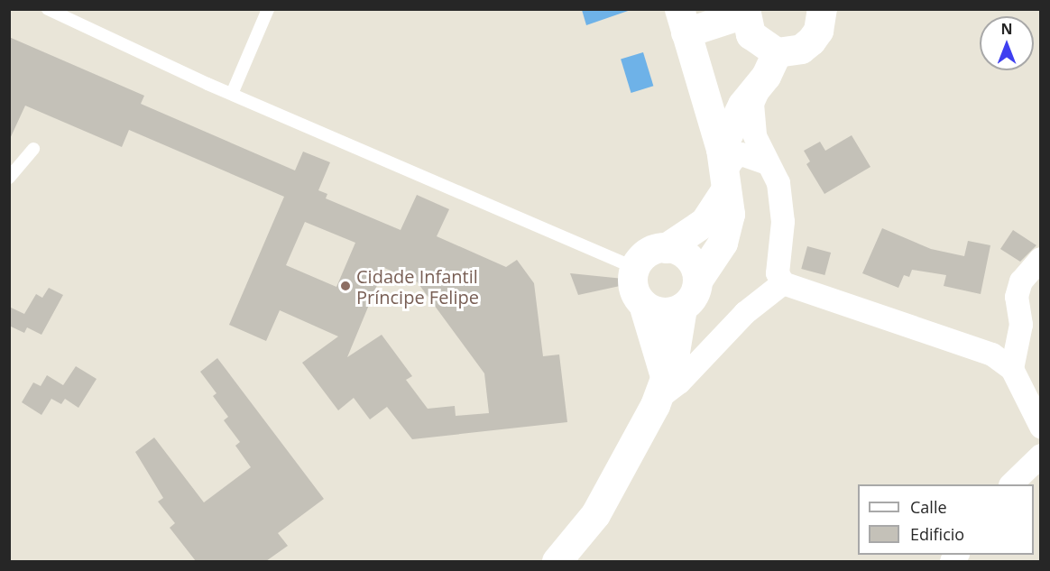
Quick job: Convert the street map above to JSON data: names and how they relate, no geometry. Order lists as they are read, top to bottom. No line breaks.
{"places":["Cidade Infantil Príncipe Felipe"],"legend":["Calle","Edificio"],"north":"top"}
